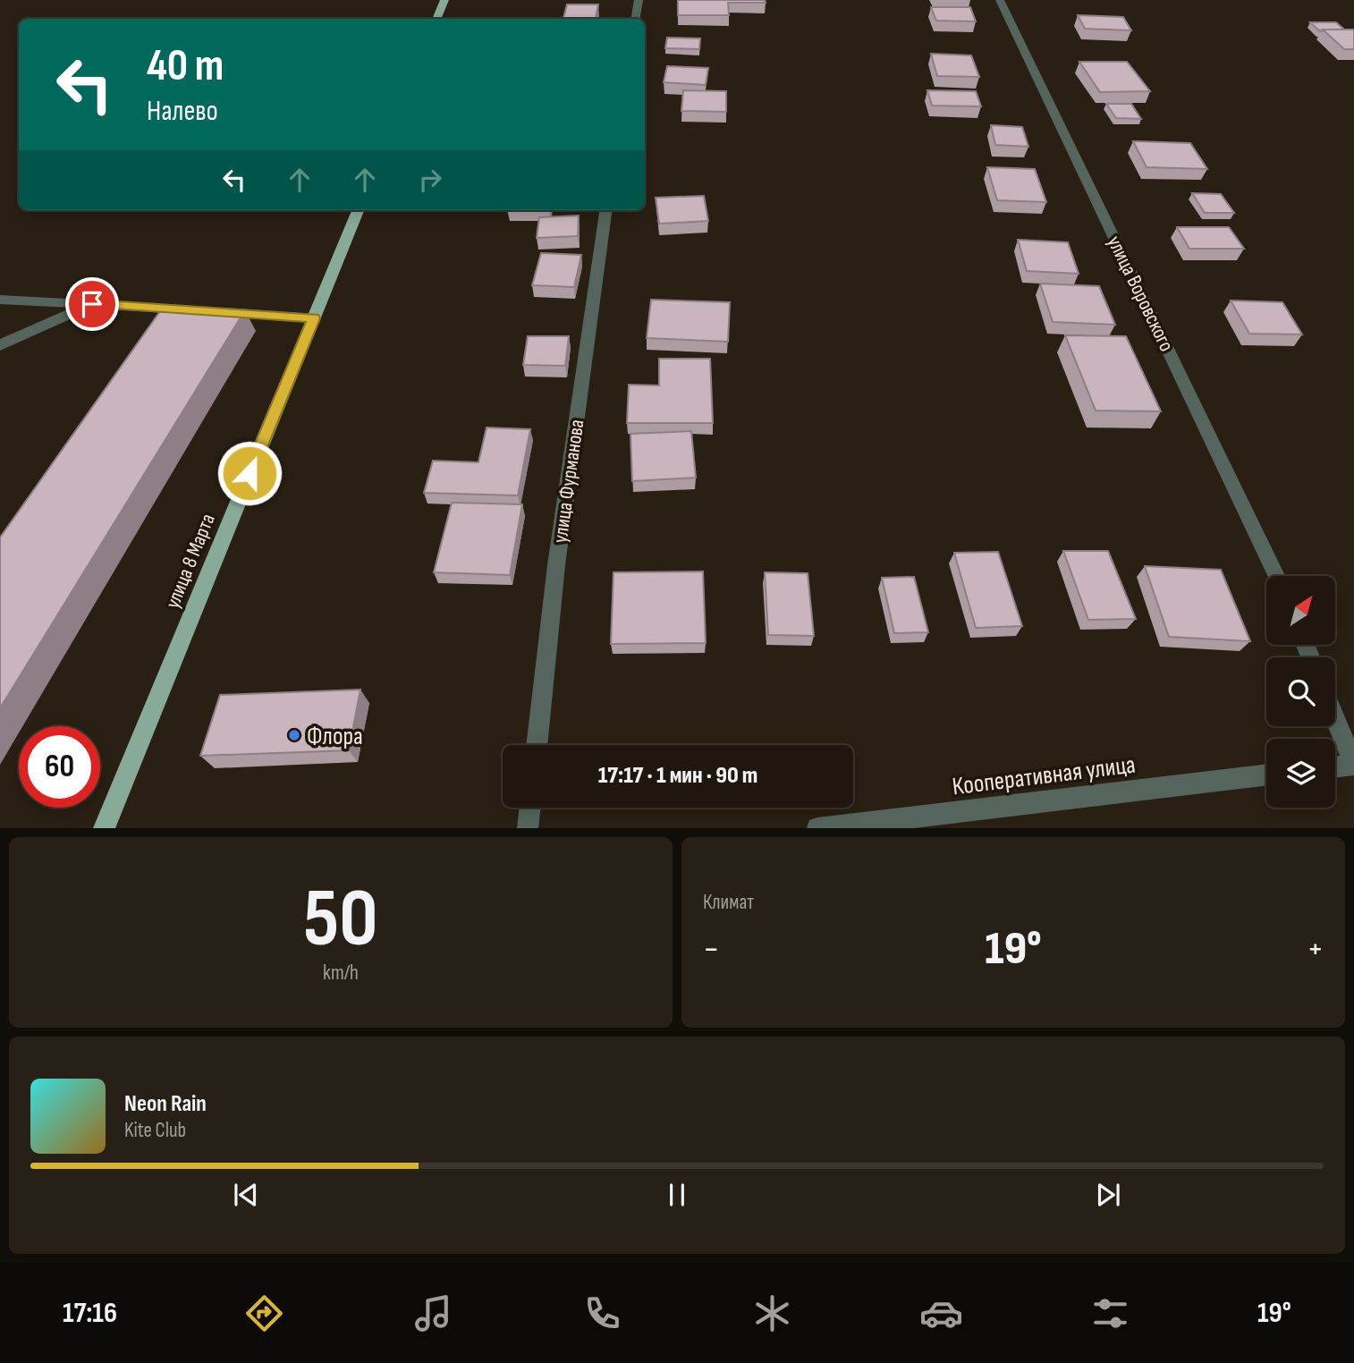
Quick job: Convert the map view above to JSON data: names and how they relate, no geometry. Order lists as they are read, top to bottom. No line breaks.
{"streets":{"main road":["улица 8 Марта"],"street":["улица Воровского","улица Фурманова","Кооперативная улица"]},"places":["Флора"],"north":"top right","page":{"turn":["40 m","Налево"],"limit":"60","trip":"17:17 · 1 мин · 90 m","tile":[["50","km/h"],"Климат"],"heat":["−","19°","+"],"song":["Neon Rain","Kite Club"],"tabs":["17:16","19°"]}}
